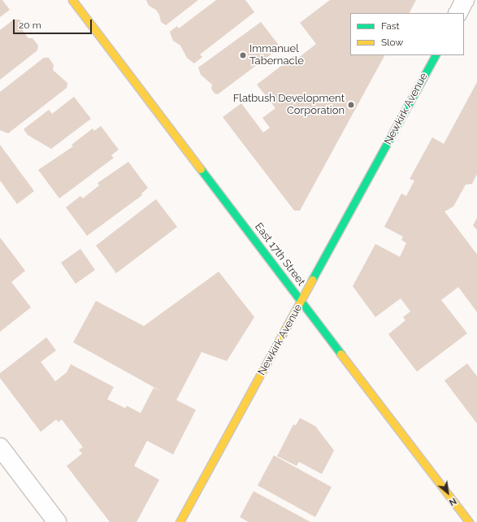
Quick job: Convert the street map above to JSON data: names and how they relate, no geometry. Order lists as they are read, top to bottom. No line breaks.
{"streets":{"street":["Newkirk Avenue","East 17th Street"]},"crossings":[["Newkirk Avenue","East 17th Street"]],"places":["Immanuel Tabernacle","Flatbush Development Corporation"],"legend":["Fast","Slow"],"scale_bar":"20 m","north":"bottom right"}
